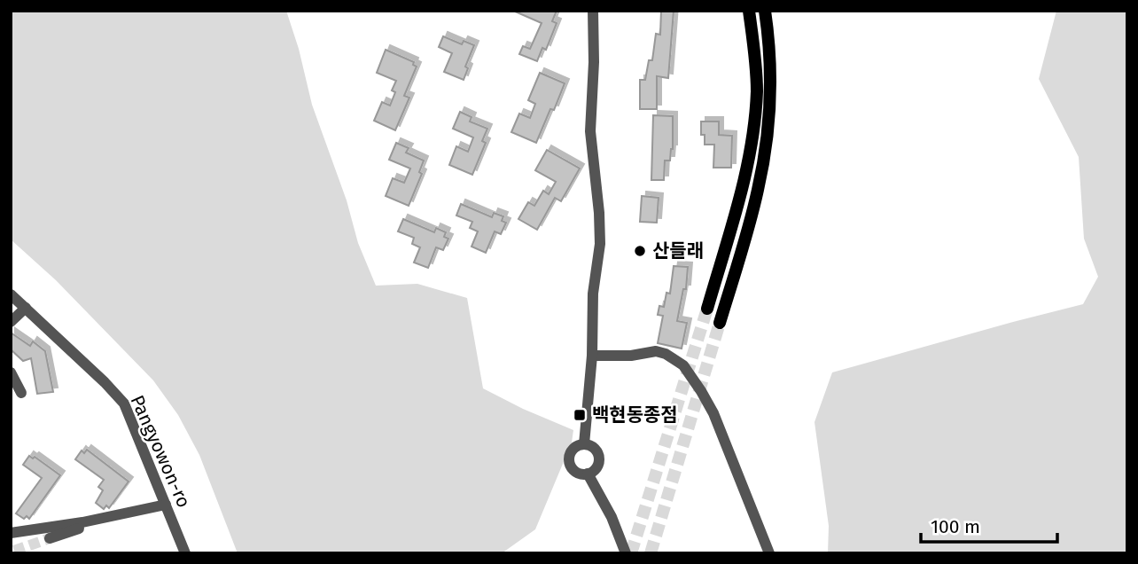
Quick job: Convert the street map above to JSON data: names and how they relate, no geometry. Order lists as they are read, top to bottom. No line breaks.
{"streets":{"street":["Pangyowon-ro"]},"places":{"other":["산들래"],"transit":["백현동종점"]},"scale_bar":"100 m"}
